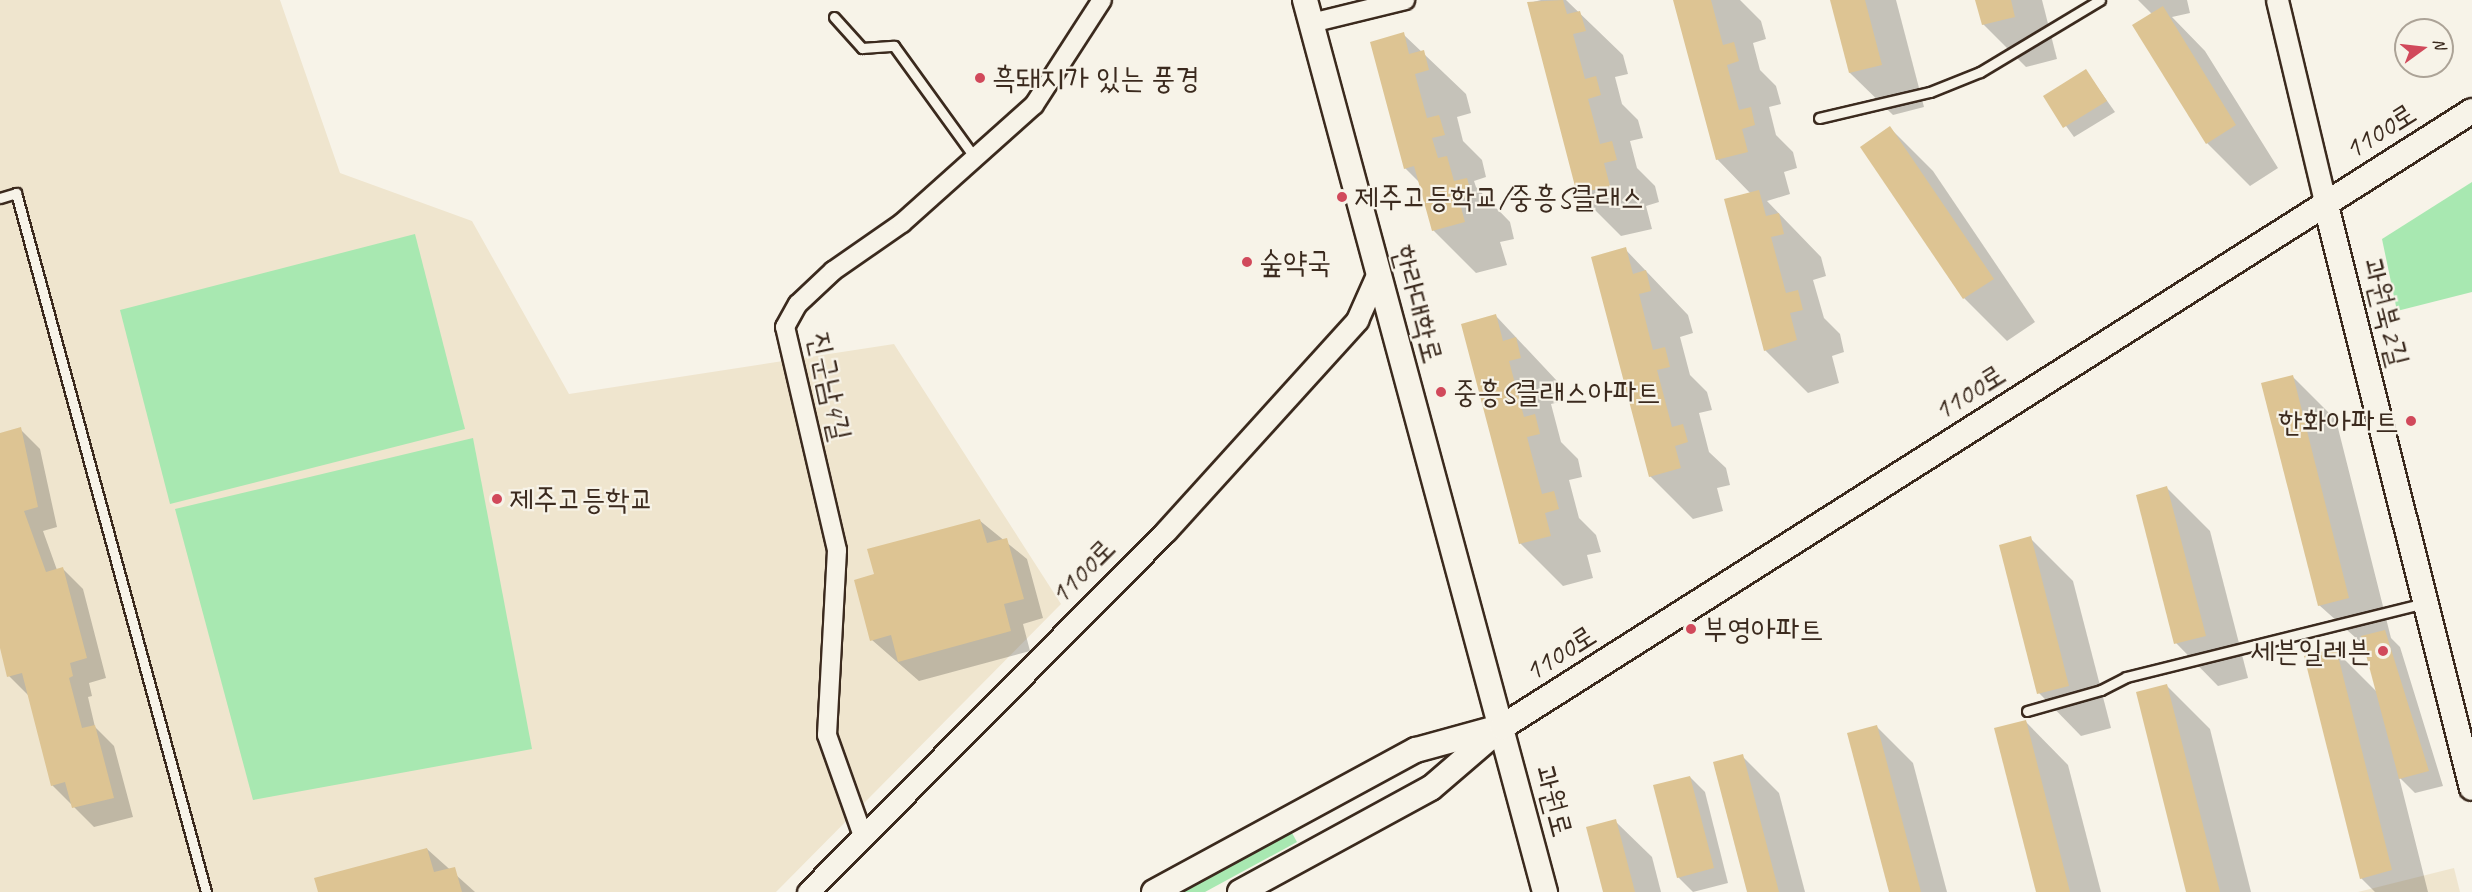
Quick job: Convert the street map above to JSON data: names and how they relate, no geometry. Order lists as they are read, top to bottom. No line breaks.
{"streets":{"main road":["1100로","한라대학로","과원북2길","과원로"],"street":["진군남4길"]},"crossings":[["1100로","한라대학로"],["1100로","과원북2길"],["1100로","진군남4길"],["1100로","과원로"],["한라대학로","과원로"]],"places":["흑돼지가 있는 풍경","제주고등학교/중흥S클래스","숲약국","중흥S클래스아파트","한화아파트","제주고등학교","부영아파트","세븐일레븐"],"north":"right"}
